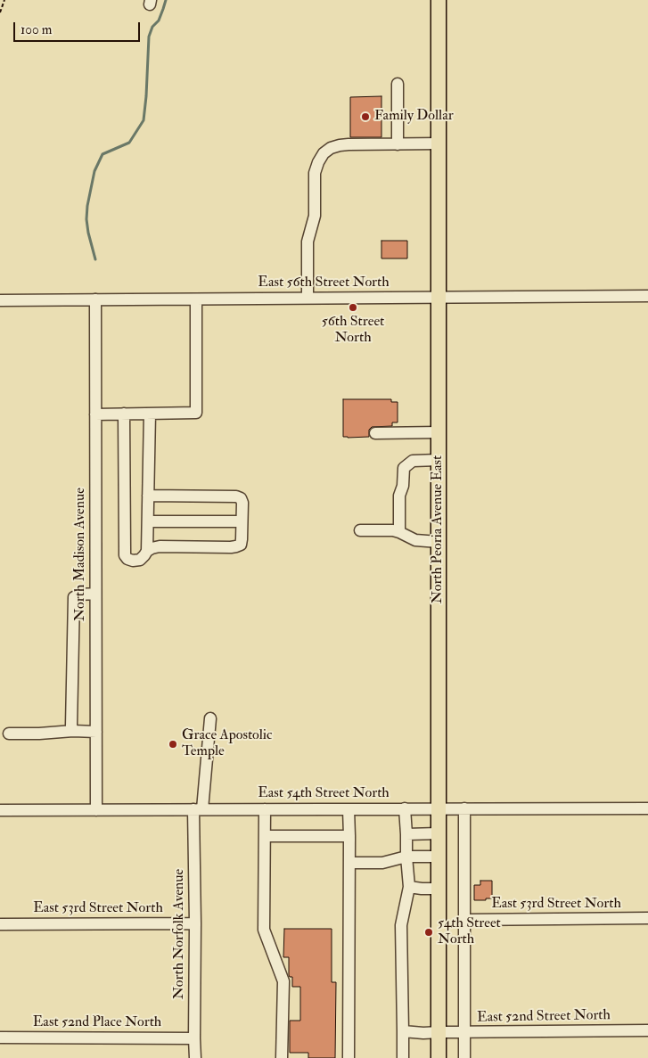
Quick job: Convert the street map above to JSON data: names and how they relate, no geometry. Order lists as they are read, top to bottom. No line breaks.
{"streets":{"main road":["North Peoria Avenue East"],"street":["East 56th Street North","North Madison Avenue","East 54th Street North","East 53rd Street North","North Norfolk Avenue","East 52nd Street North","East 52nd Place North"]},"crossings":[["East 56th Street North","North Peoria Avenue East"],["East 56th Street North","North Madison Avenue"],["North Peoria Avenue East","East 54th Street North"],["North Peoria Avenue East","East 52nd Street North"],["North Madison Avenue","East 54th Street North"],["East 54th Street North","North Norfolk Avenue"],["East 53rd Street North","North Norfolk Avenue"],["North Norfolk Avenue","East 52nd Place North"]],"places":["Family Dollar","56th Street North","Grace Apostolic Temple","54th Street North"],"scale_bar":"100 m"}
